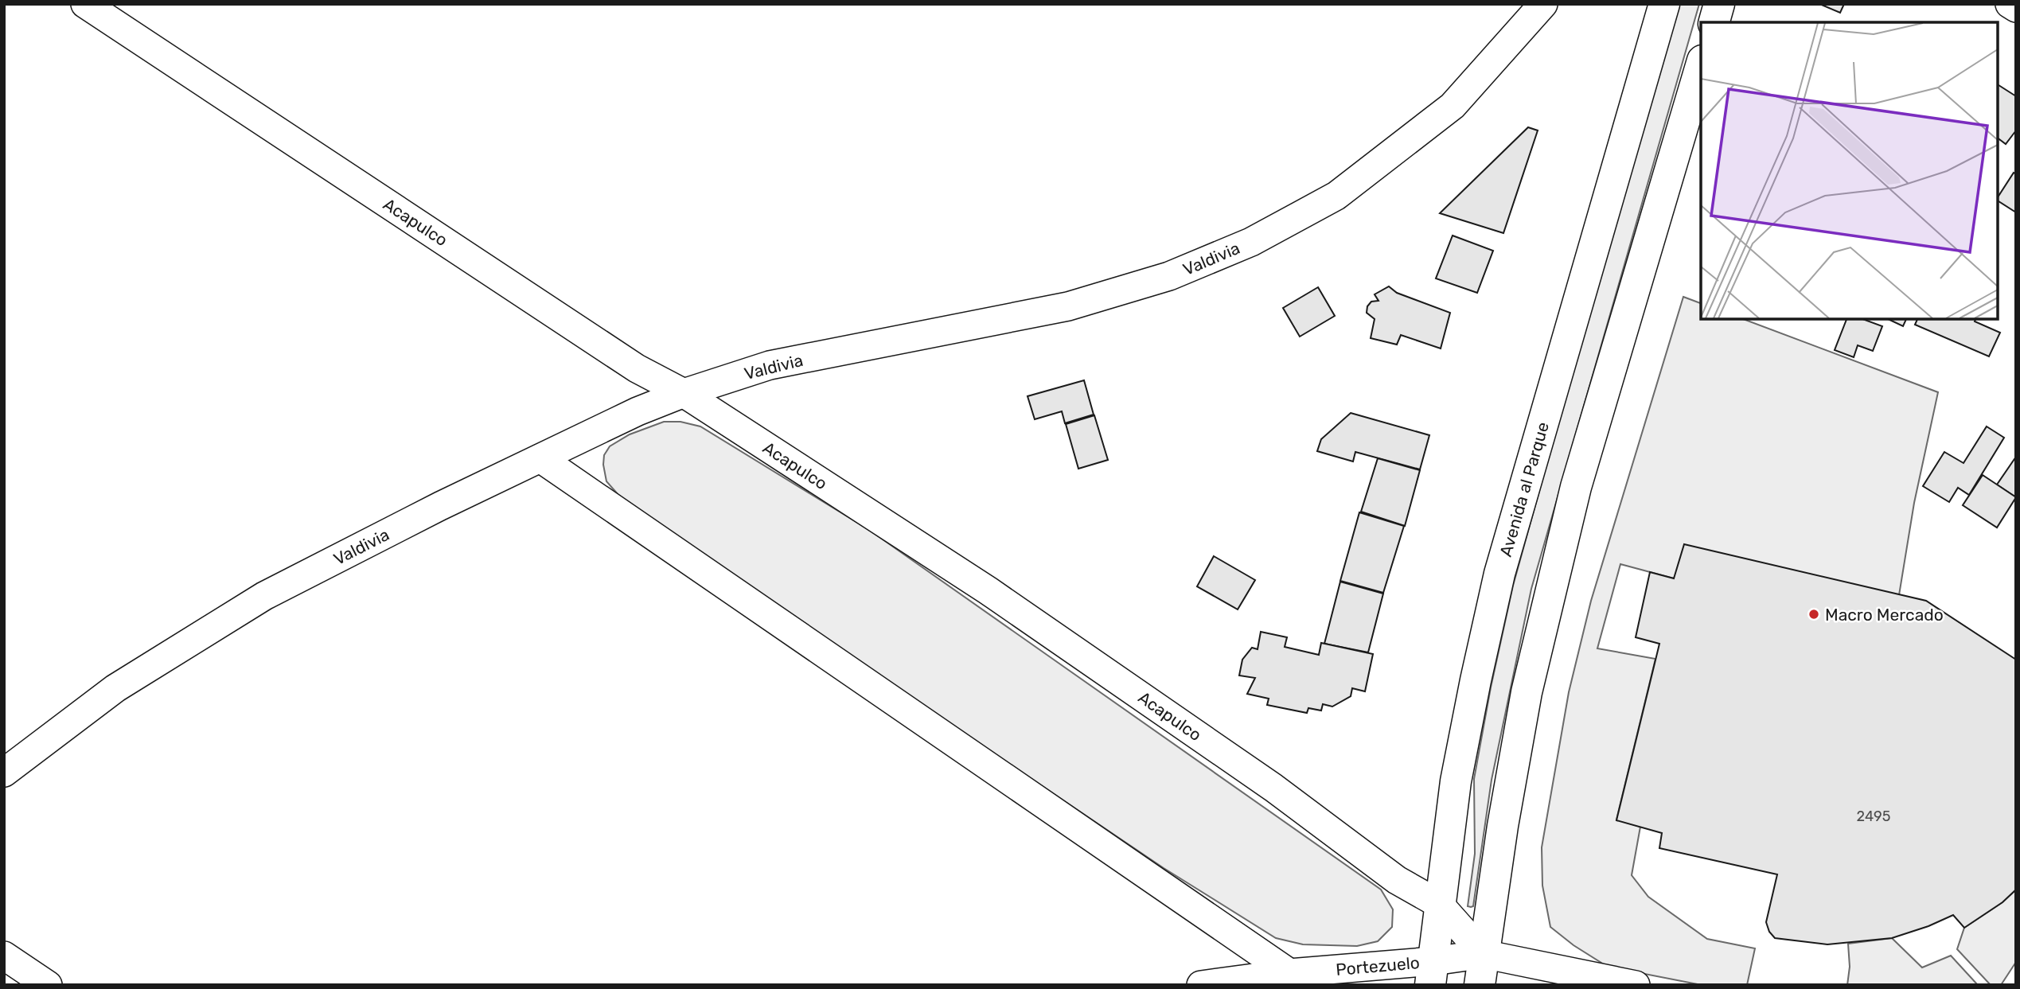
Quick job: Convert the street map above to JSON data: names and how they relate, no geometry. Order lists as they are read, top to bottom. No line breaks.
{"streets":{"main road":["Avenida al Parque"],"street":["Acapulco","Valdivia","Portezuelo"]},"crossings":[["Acapulco","Valdivia"],["Acapulco","Avenida al Parque"],["Acapulco","Portezuelo"],["Avenida al Parque","Portezuelo"]],"places":["Macro Mercado"],"house_numbers":["2495"]}
